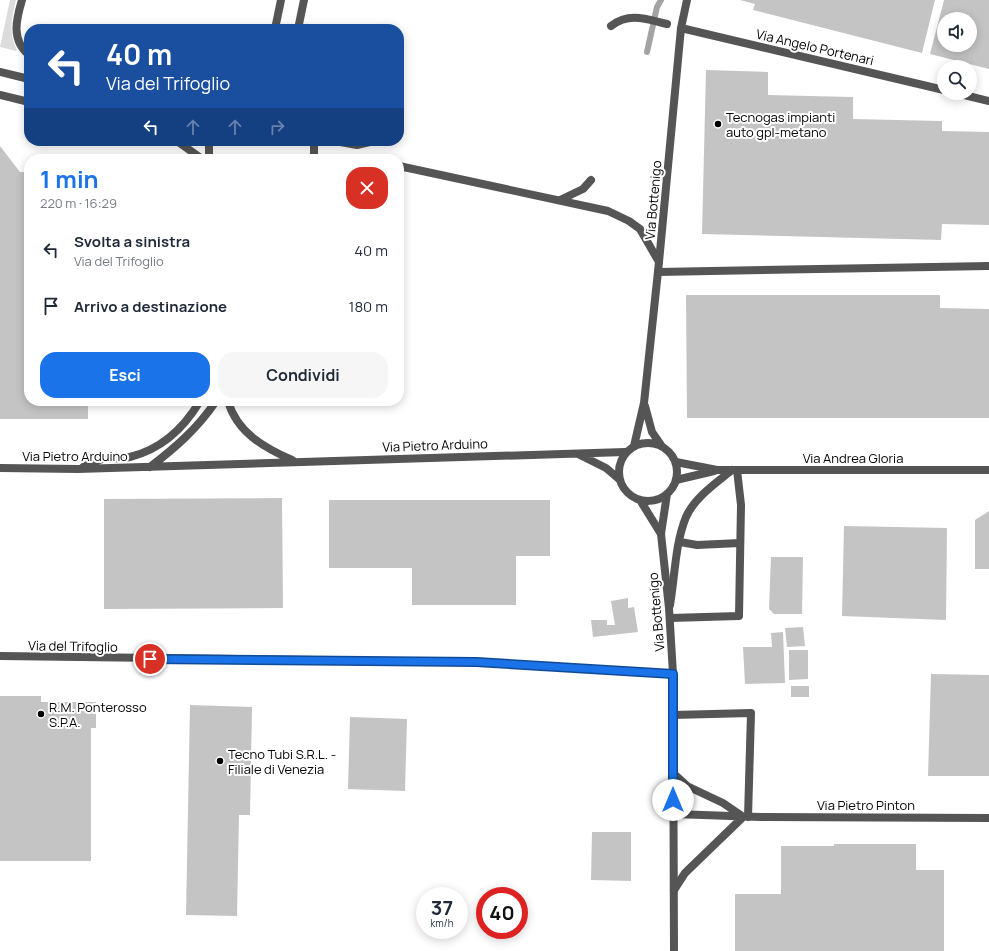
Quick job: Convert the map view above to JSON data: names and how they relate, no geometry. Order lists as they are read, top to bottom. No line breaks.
{"streets":{"street":["Via Angelo Portenari","Via Bottenigo","Via Pietro Arduino","Via Andrea Gloria","Via del Trifoglio","Via Pietro Pinton"]},"crossings":[["Via Angelo Portenari","Via Bottenigo"],["Via Bottenigo","Via Pietro Arduino"],["Via Bottenigo","Via Andrea Gloria"],["Via Bottenigo","Via del Trifoglio"],["Via Bottenigo","Via Pietro Pinton"],["Via Pietro Arduino","Via Andrea Gloria"]],"places":["Tecnogas impianti auto gpl-metano","R.M. Ponterosso S.P.A.","Tecno Tubi S.R.L. - Filiale di Venezia"],"page":{"turn":["40 m","Via del Trifoglio"],"heading":["1 min","220 m · 16:29"],"list":[{"name":"Svolta a sinistra","note":"Via del Trifoglio","value":"40 m"},{"name":"Arrivo a destinazione","value":"180 m"}],"buttons":["Esci","Condividi"],"speed":"37 km/h","limit":"40"}}
